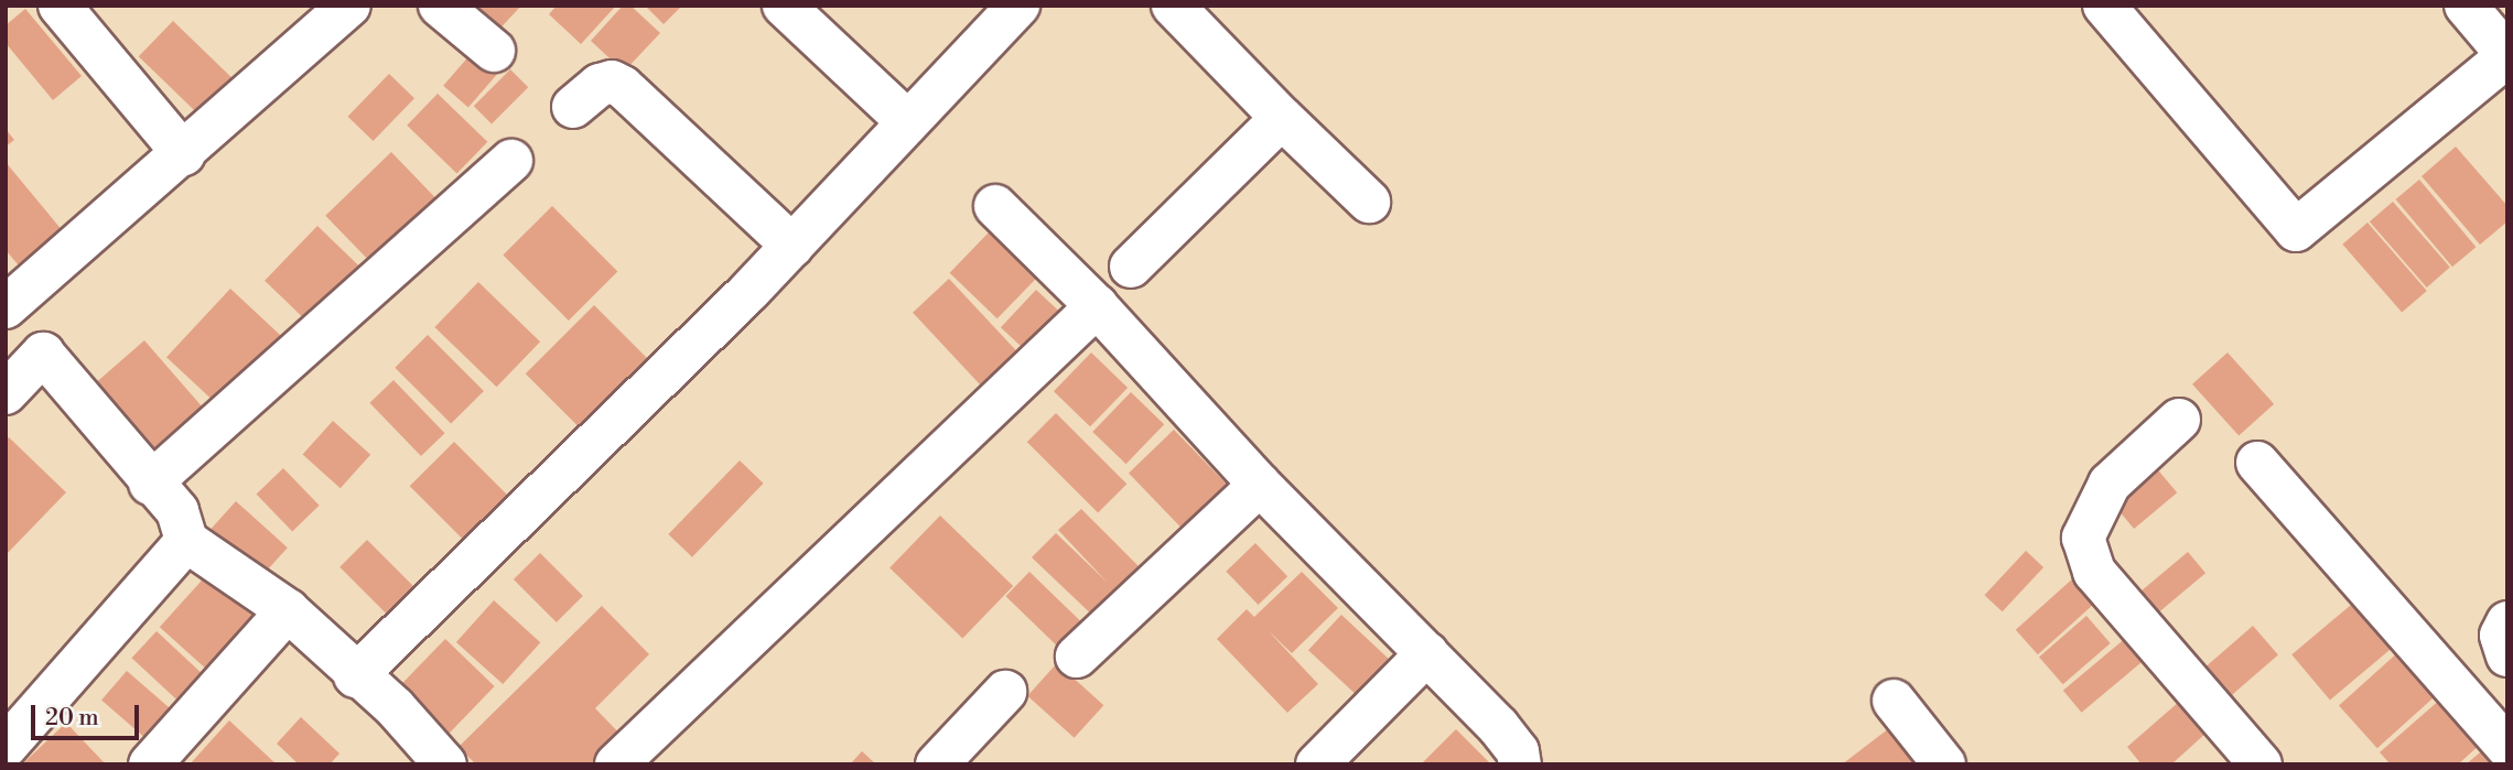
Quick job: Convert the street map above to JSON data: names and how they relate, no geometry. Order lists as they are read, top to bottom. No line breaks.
{"scale_bar":"20 m"}
